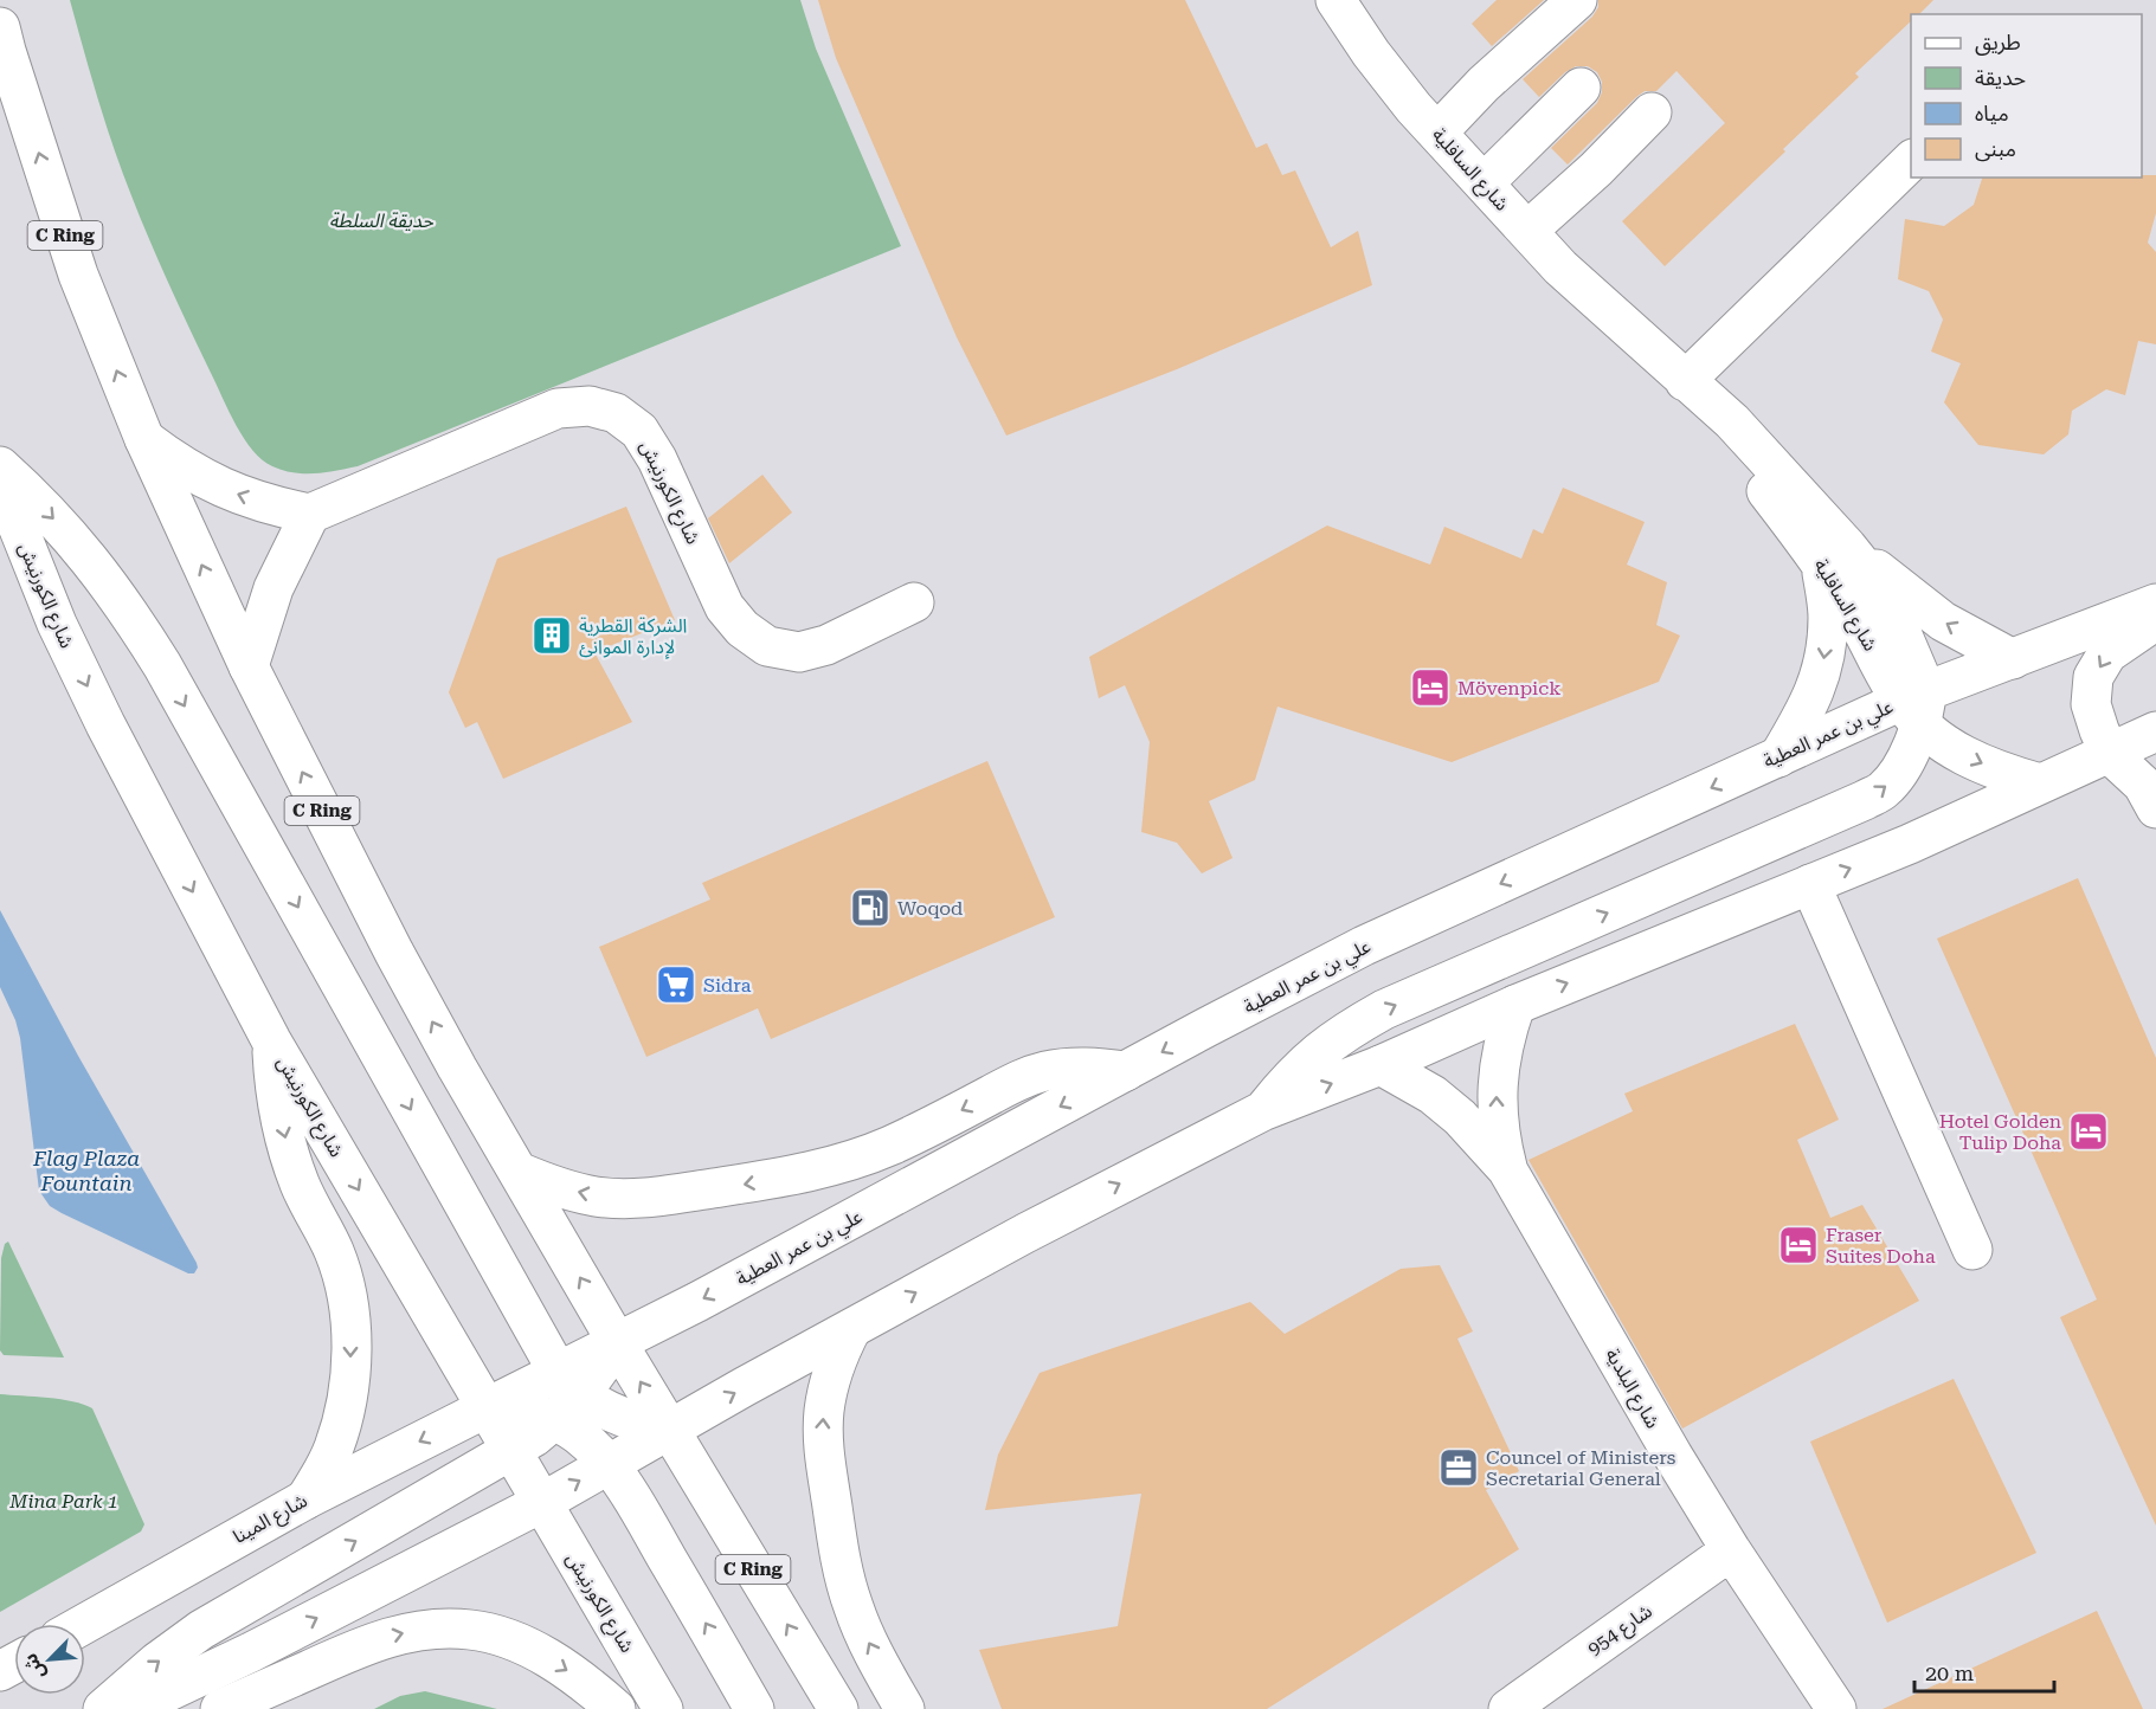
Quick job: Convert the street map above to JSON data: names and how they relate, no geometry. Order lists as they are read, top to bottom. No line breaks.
{"streets":{"main road":["شارع السافلية","C Ring","شارع الكورنيش","علي بن عمر العطية","شارع البلدية","شارع المينا","شارع 954"]},"crossings":[["شارع السافلية","علي بن عمر العطية"],["C Ring","علي بن عمر العطية"],["شارع الكورنيش","علي بن عمر العطية"],["شارع الكورنيش","شارع المينا"],["علي بن عمر العطية","شارع المينا"],["شارع البلدية","شارع 954"]],"water":["Flag Plaza Fountain"],"parks":["حديقة السلطة","Mina Park 1"],"places":{"building":["الشركة القطرية لإدارة الموانئ"],"hotel":["Mövenpick","Hotel Golden Tulip Doha","Fraser Suites Doha"],"fuel station":["Woqod"],"supermarket":["Sidra"],"office":["Councel of Ministers Secretarial General"]},"legend":["طريق","حديقة","مياه","مبنى"],"scale_bar":"20 m","north":"bottom left"}
